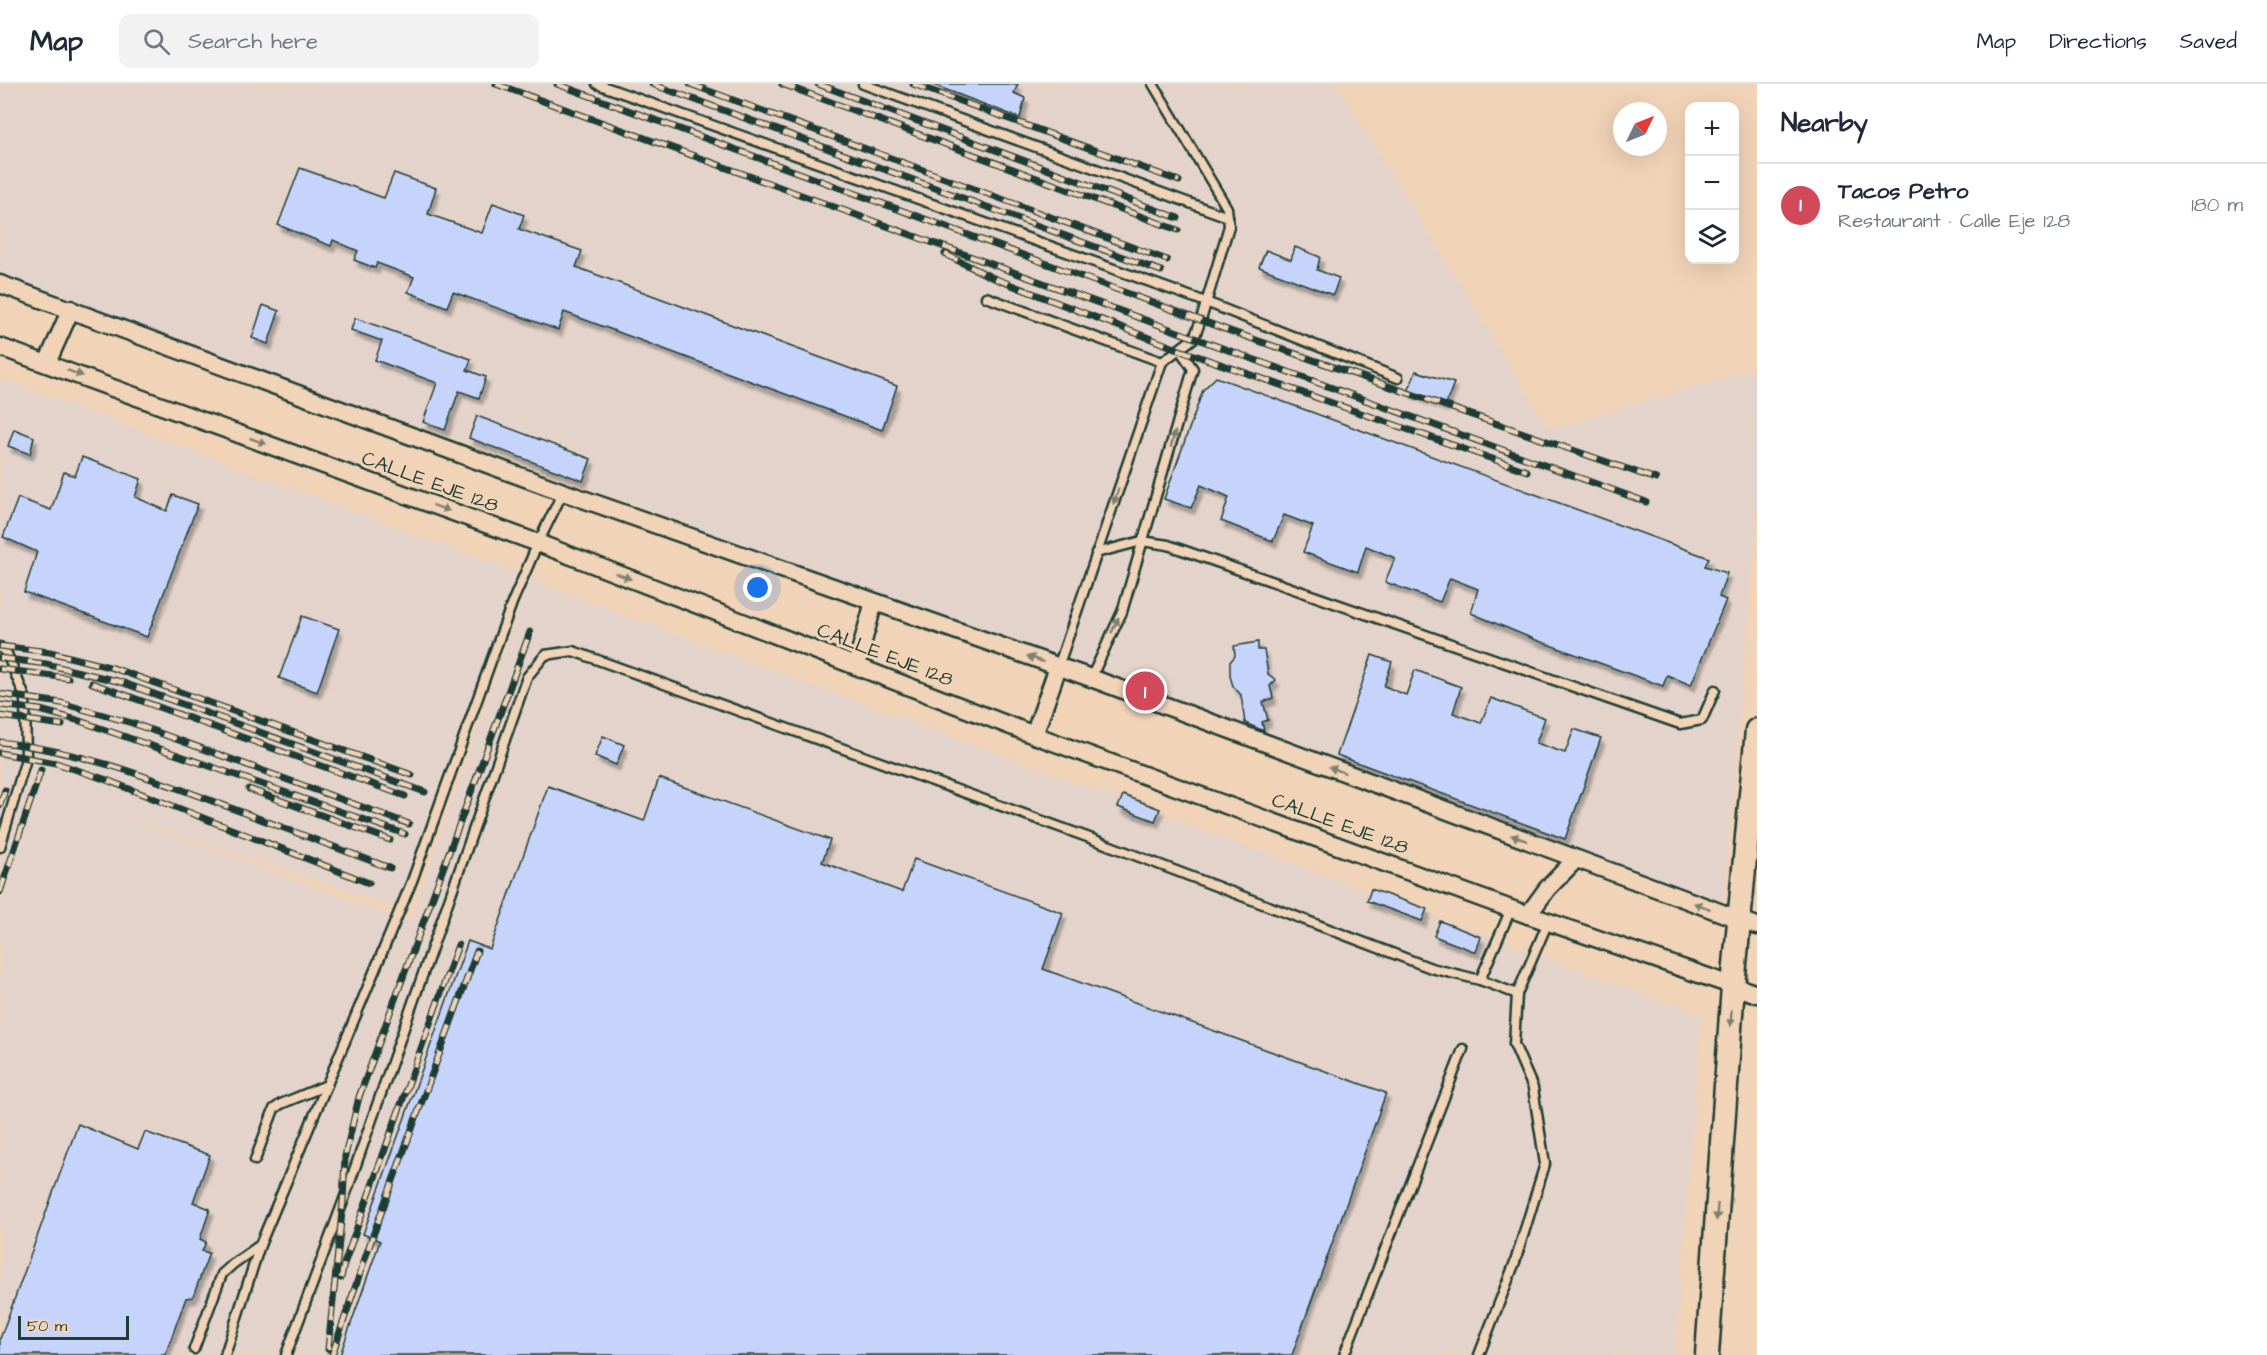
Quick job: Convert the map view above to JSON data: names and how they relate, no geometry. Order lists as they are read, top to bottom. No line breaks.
{"streets":{"street":["CALLE EJE 128"]},"scale_bar":"50 m","north":"top right","page":{"header":"Map","search":"Search here","nav":["Map","Directions","Saved"],"heading":"Nearby","map_buttons":["+","−"],"list":[{"mark":"1","name":"Tacos Petro","note":"Restaurant · Calle Eje 128","value":"180 m"}],"pins":"1","scale":"50 m"}}
